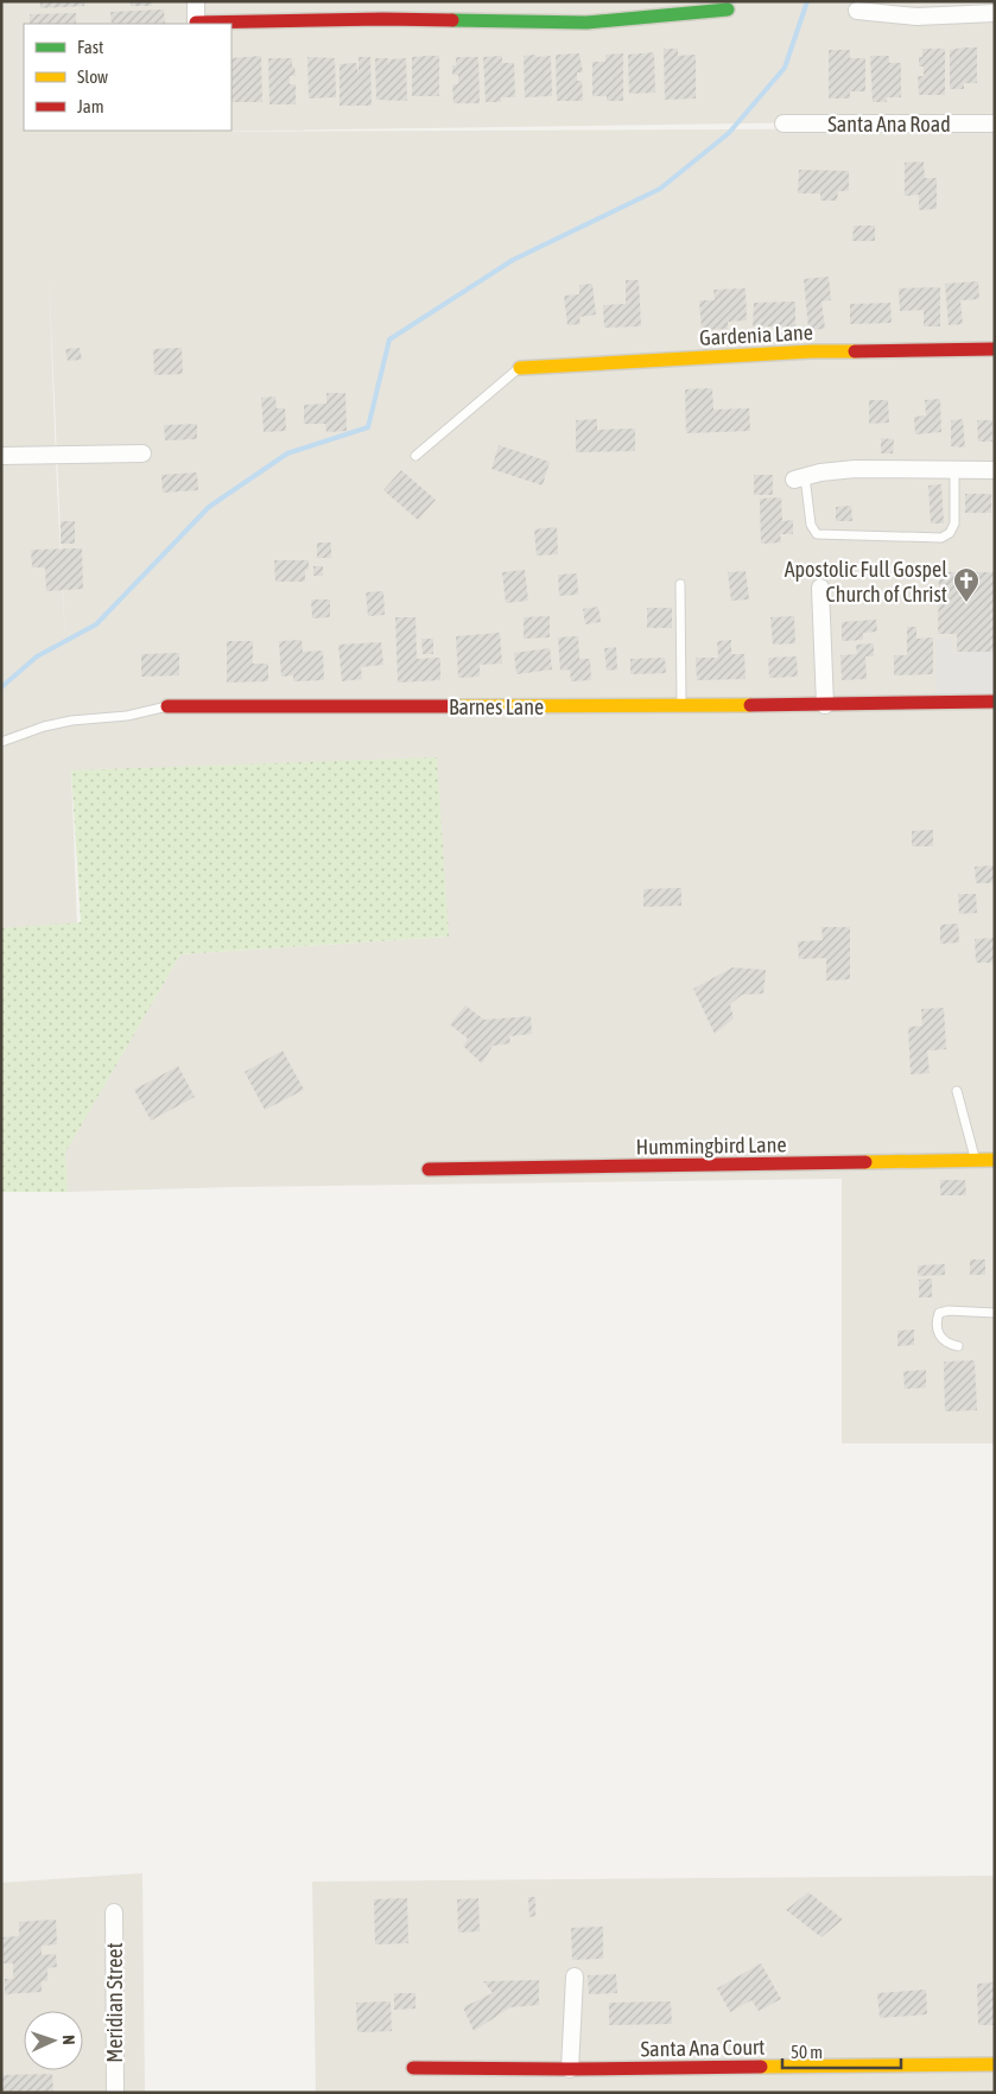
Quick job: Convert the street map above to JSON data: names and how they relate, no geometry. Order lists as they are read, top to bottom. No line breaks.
{"streets":{"street":["Santa Ana Road","Gardenia Lane","Barnes Lane","Hummingbird Lane","Meridian Street","Santa Ana Court"]},"places":{"church":["Apostolic Full Gospel Church of Christ"]},"legend":["Fast","Slow","Jam"],"scale_bar":"50 m","north":"right"}
